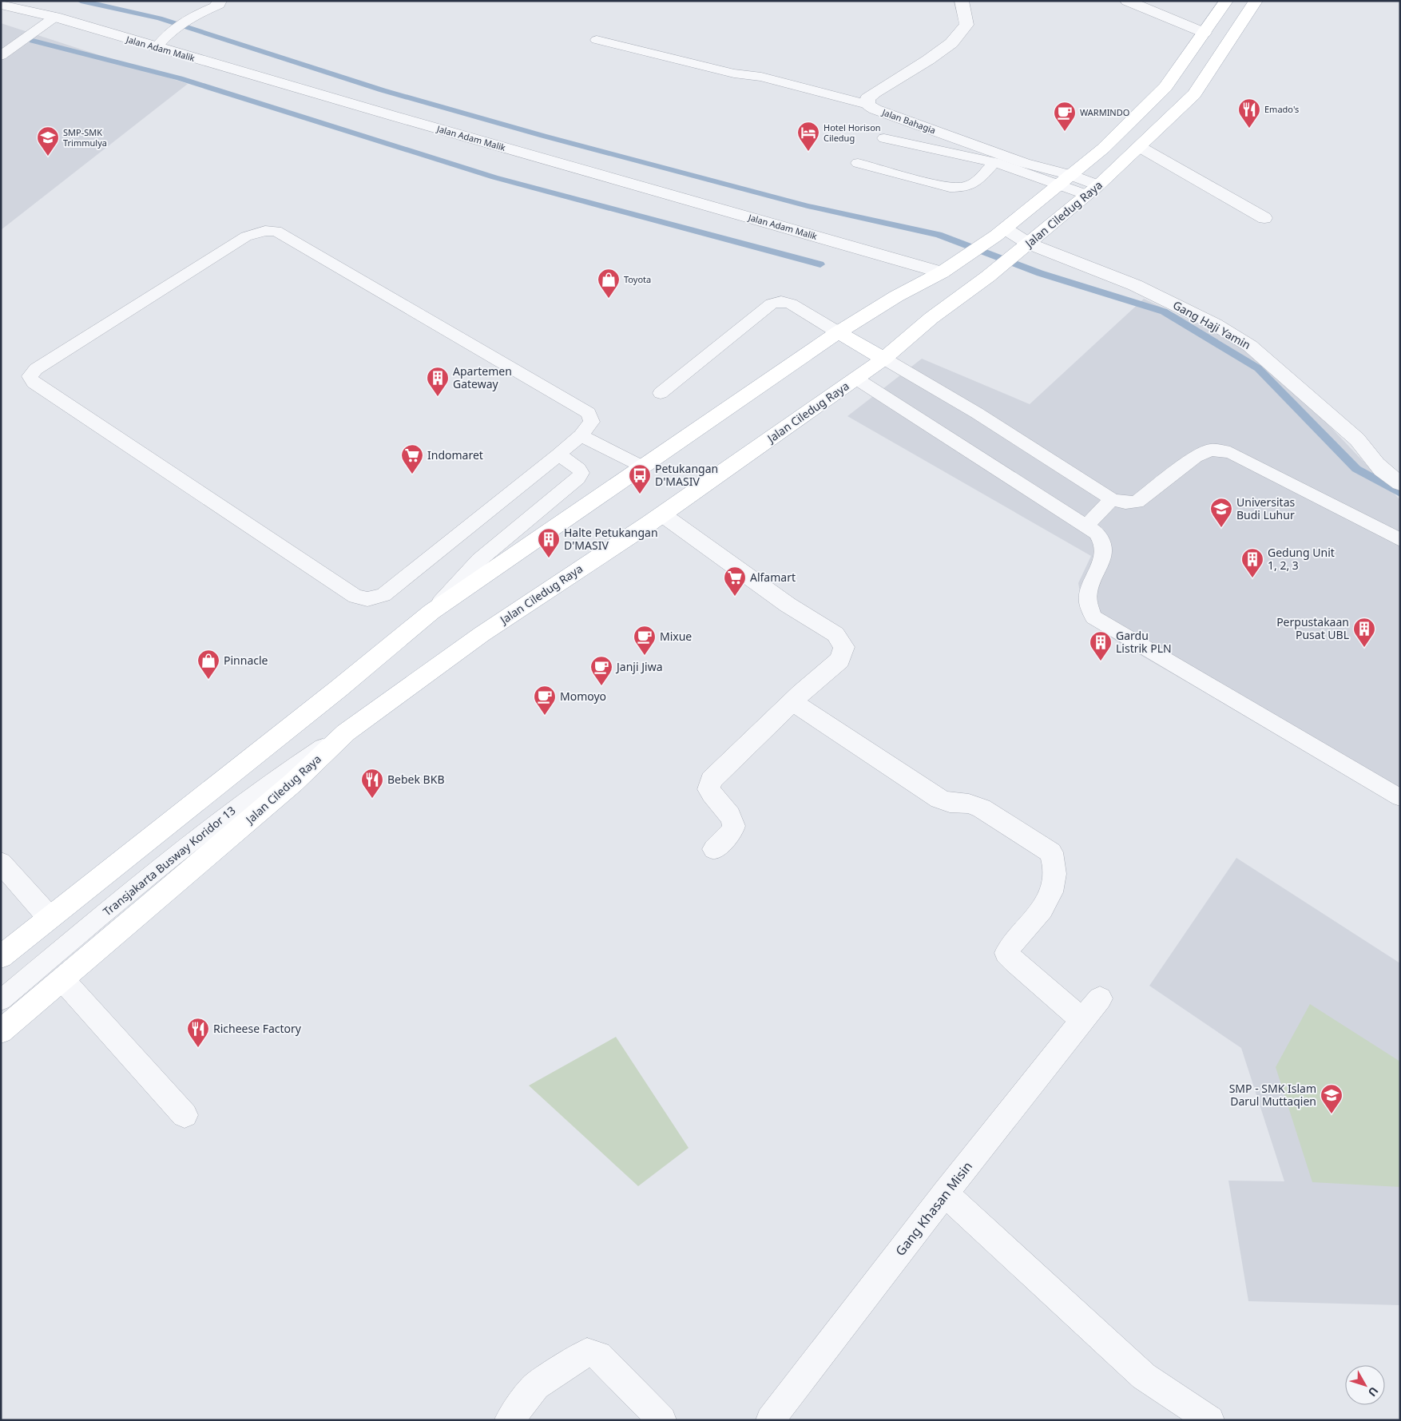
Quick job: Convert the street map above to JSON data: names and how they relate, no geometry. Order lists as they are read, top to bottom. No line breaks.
{"streets":{"main road":["Jalan Ciledug Raya"],"street":["Jalan Adam Malik","Jalan Bahagia","Gang Haji Yamin","Gang Khasan Misin"],"lane":["Transjakarta Busway Koridor 13"]},"crossings":[["Jalan Bahagia","Jalan Ciledug Raya"],["Jalan Ciledug Raya","Gang Haji Yamin"],["Jalan Ciledug Raya","Transjakarta Busway Koridor 13"]],"places":{"restaurant":["Emado's","Bebek BKB","Richeese Factory"],"cafe":["WARMINDO","Mixue","Janji Jiwa","Momoyo"],"hotel":["Hotel Horison Ciledug"],"school or university":["SMP-SMK Trimmulya","Universitas Budi Luhur","SMP - SMK Islam Darul Muttaqien"],"shop":["Toyota","Pinnacle"],"building":["Apartemen Gateway","Halte Petukangan D'MASIV","Gedung Unit 1, 2, 3","Perpustakaan Pusat UBL","Gardu Listrik PLN"],"supermarket":["Indomaret","Alfamart"],"bus stop":["Petukangan D'MASIV"]},"north":"bottom right"}
